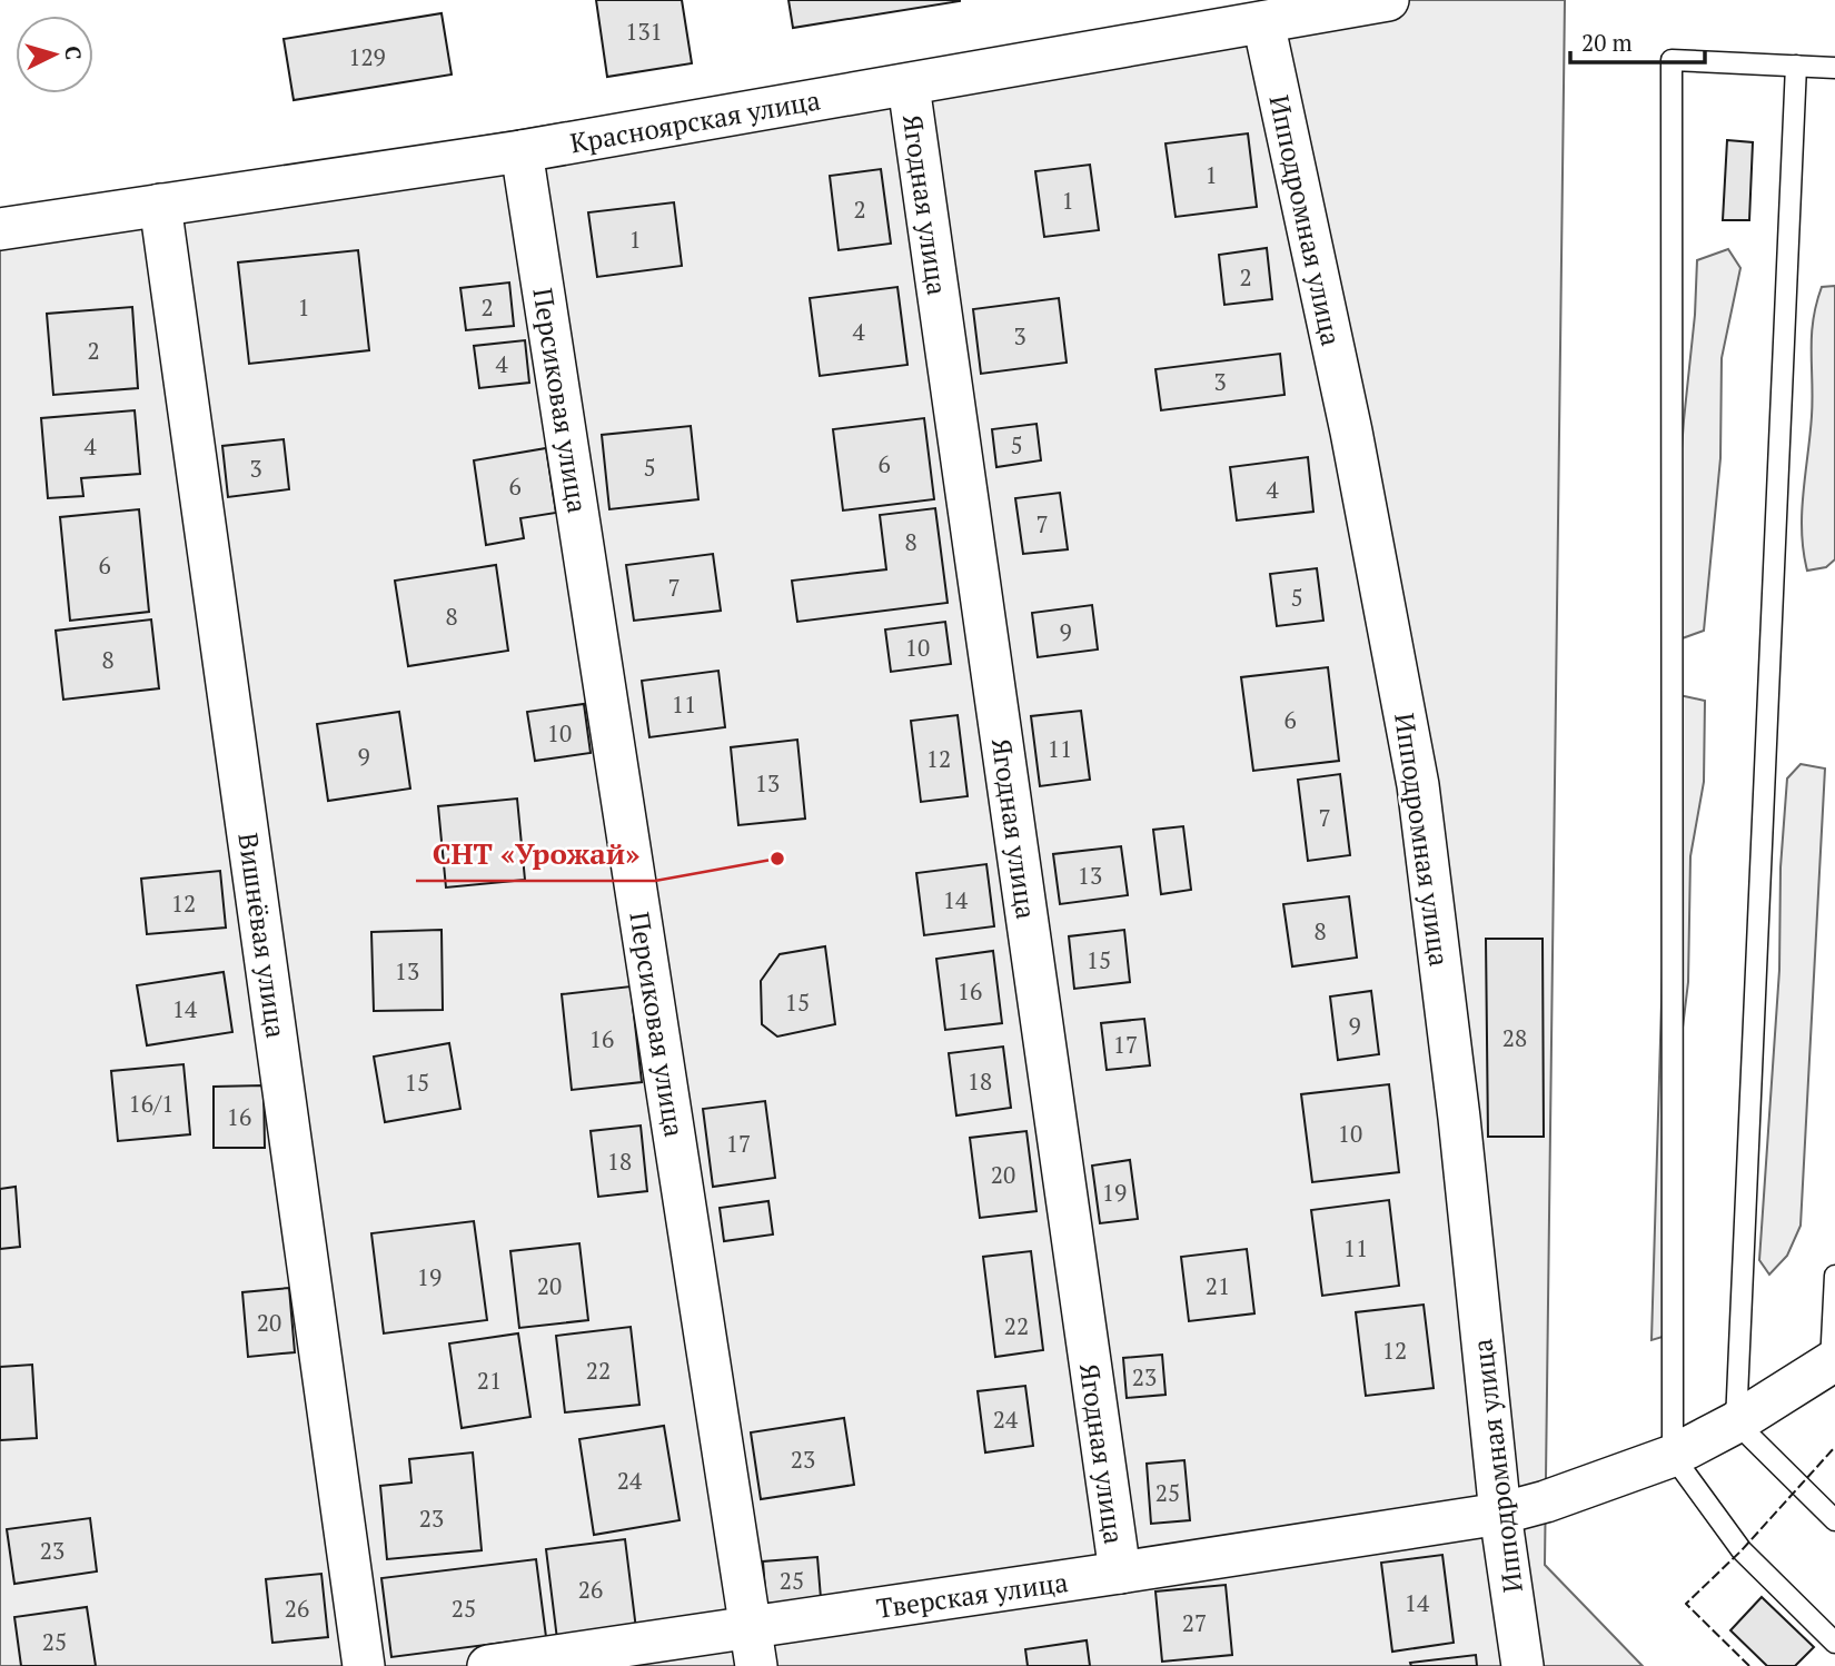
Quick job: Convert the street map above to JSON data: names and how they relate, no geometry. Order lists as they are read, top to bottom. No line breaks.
{"streets":{"street":["Красноярская улица","Ягодная улица","Ипподромная улица","Персиковая улица","Вишнёвая улица","Тверская улица"]},"crossings":[["Красноярская улица","Ягодная улица"],["Красноярская улица","Ипподромная улица"],["Красноярская улица","Персиковая улица"],["Красноярская улица","Вишнёвая улица"],["Ягодная улица","Тверская улица"],["Ипподромная улица","Тверская улица"],["Персиковая улица","Тверская улица"]],"places":["СНТ «Урожай»"],"house_numbers":["131","129","1","1","2","1","2","1","2","4","3","2","4","3","5","4","6","5","3","6","4","7","8","6","7","5","8","9","10","8","11","6","10","11","9","12","13","7","13","14","12","8","15","13","16","15","14","9","28","16","17","18","15","16/1","16","10","17","18","20","19","11","19","20","21","20","22","12","22","23","21","24","23","24","25","23","23","25","26","14","26","25","27","25"],"scale_bar":"20 m","north":"right"}
